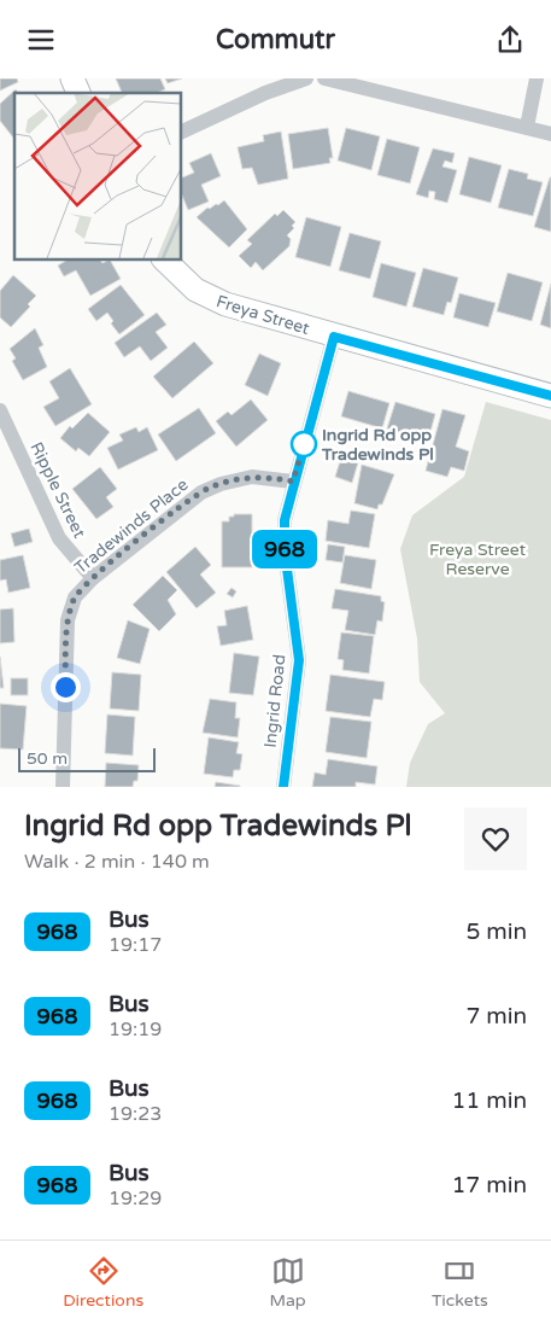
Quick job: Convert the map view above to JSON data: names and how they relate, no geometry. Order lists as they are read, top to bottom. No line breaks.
{"streets":{"street":["Freya Street","Ripple Street","Tradewinds Place","Ingrid Road"]},"crossings":[["Freya Street","Ingrid Road"],["Ripple Street","Tradewinds Place"],["Tradewinds Place","Ingrid Road"]],"parks":["Freya Street Reserve"],"places":["Ingrid Rd opp Tradewinds Pl"],"lines":["bus line 968"],"scale_bar":"50 m","page":{"header":"Commutr","on_map":"968","scale":"50 m","heading":["Ingrid Rd opp Tradewinds Pl","Walk · 2 min · 140 m"],"list":[{"mark":"968","name":"Bus","note":"19:17","value":"5 min"},{"mark":"968","name":"Bus","note":"19:19","value":"7 min"},{"mark":"968","name":"Bus","note":"19:23","value":"11 min"},{"mark":"968","name":"Bus","note":"19:29","value":"17 min"}],"tabs":["Directions","Map","Tickets"]}}
